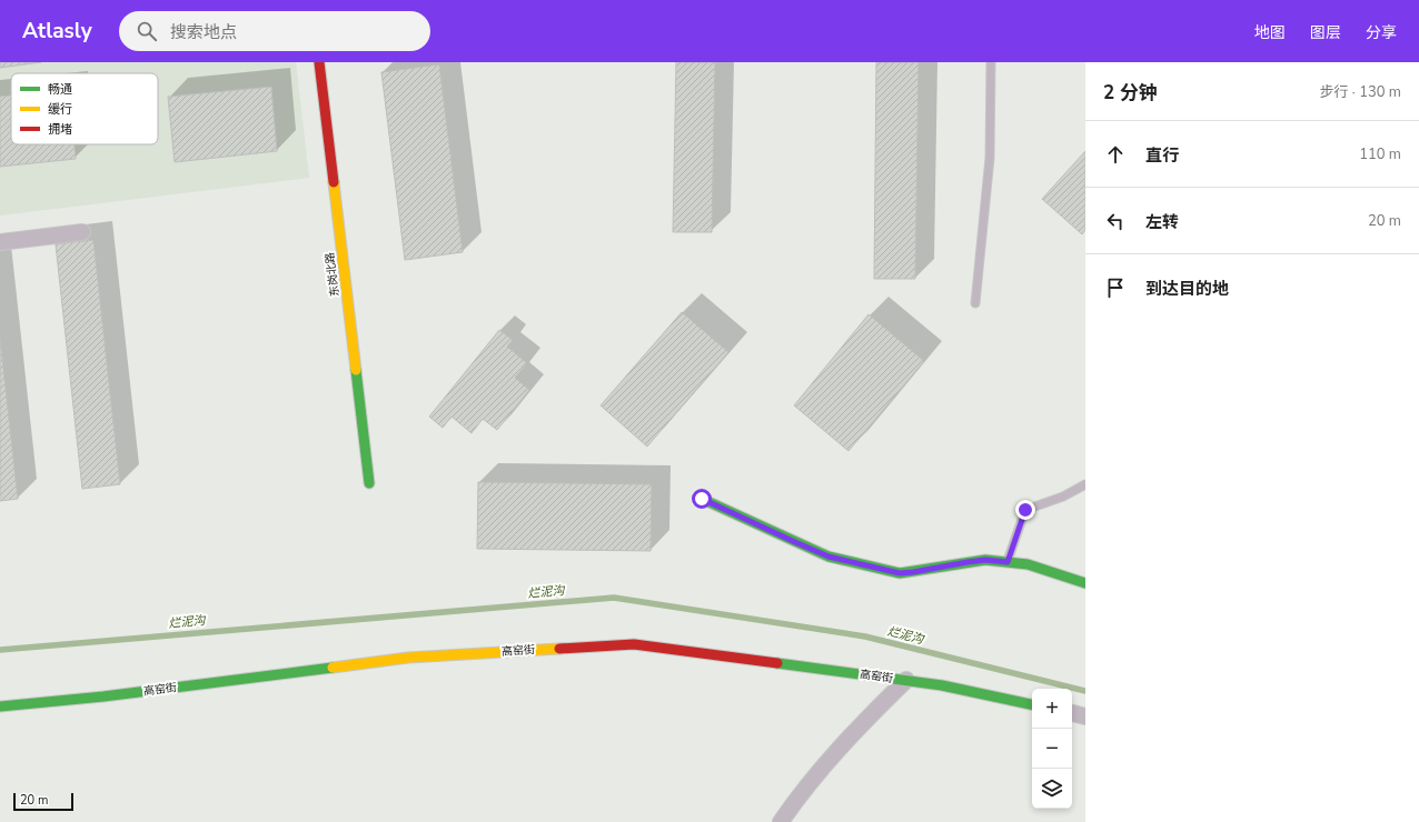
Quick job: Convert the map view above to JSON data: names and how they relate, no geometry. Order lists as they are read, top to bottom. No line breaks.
{"streets":{"street":["东岗北路","高窑街"]},"water":["烂泥沟"],"legend":["畅通","缓行","拥堵"],"scale_bar":"20 m","page":{"header":"Atlasly","search":"搜索地点","nav":["地图","图层","分享"],"heading":["2 分钟","步行 · 130 m"],"list":[["直行","110 m"],["左转","20 m"],"到达目的地"],"map_buttons":["+","−"],"scale":"20 m"}}
